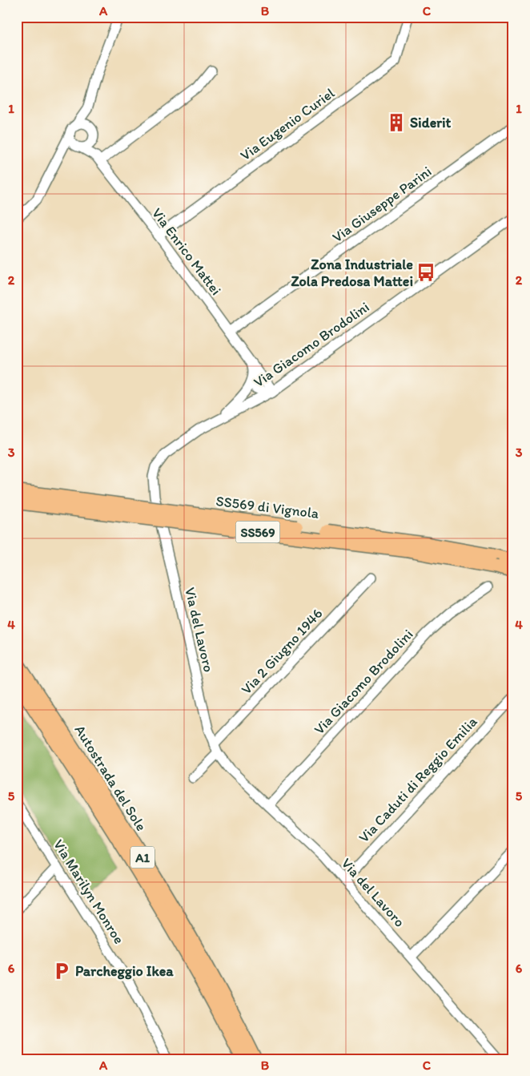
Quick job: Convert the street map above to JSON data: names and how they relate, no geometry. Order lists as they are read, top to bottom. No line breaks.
{"streets":{"highway":["SS569 di Vignola","SS569","Autostrada del Sole","A1"],"street":["Via Eugenio Curiel","Via Giuseppe Parini","Via Enrico Mattei","Via Giacomo Brodolini","Via del Lavoro","Via 2 Giugno 1946","Via Caduti di Reggio Emilia","Via Marilyn Monroe"]},"crossings":[["Via Eugenio Curiel","Via Enrico Mattei"],["Via Giuseppe Parini","Via Enrico Mattei"],["Via Enrico Mattei","Via Giacomo Brodolini"],["Via Giacomo Brodolini","Via del Lavoro"],["Via del Lavoro","Via 2 Giugno 1946"],["Via del Lavoro","Via Caduti di Reggio Emilia"]],"places":{"building":["Siderit"],"bus stop":["Zona Industriale Zola Predosa Mattei"],"parking":["Parcheggio Ikea"]},"grid":{"columns":["A","B","C"],"rows":["1","2","3","4","5","6"]}}
